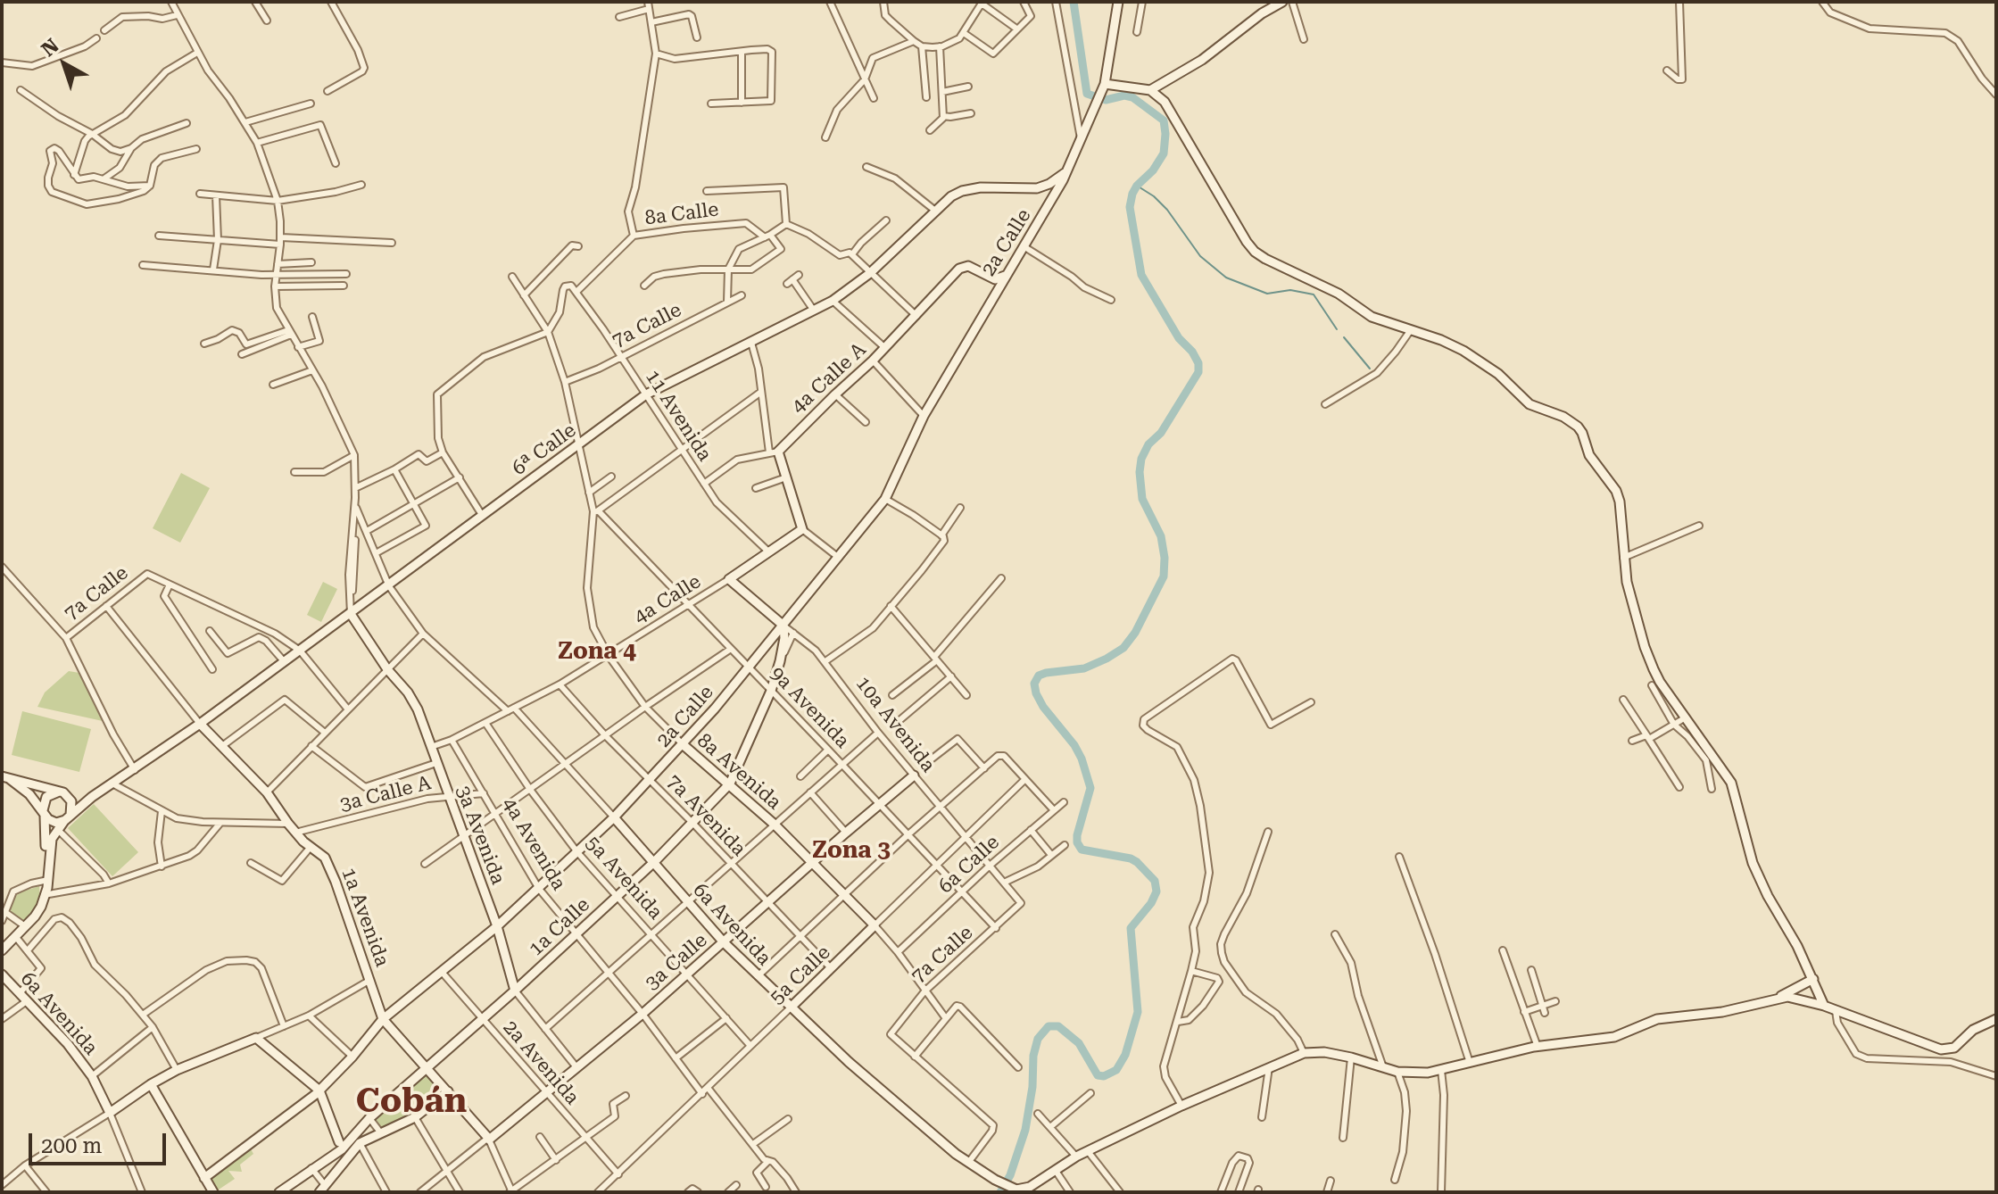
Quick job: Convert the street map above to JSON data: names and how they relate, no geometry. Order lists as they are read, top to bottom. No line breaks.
{"streets":{"main road":["2a Calle","4a Calle A","6ª Calle","4a Calle","10a Avenida","8a Avenida","3a Avenida","1a Avenida","6a Avenida","1a Calle","3a Calle","5a Calle"],"street":["8a Calle","7a Calle","11 Avenida","9a Avenida","3a Calle A","7a Avenida","4a Avenida","6a Calle","5a Avenida","2a Avenida"]},"crossings":[["8a Calle","11 Avenida"],["8a Calle","8a Avenida"],["2a Calle","4a Calle A"],["2a Calle","9a Avenida"],["2a Calle","10a Avenida"],["2a Calle","8a Avenida"],["2a Calle","7a Avenida"],["2a Calle","3a Avenida"],["2a Calle","4a Avenida"],["2a Calle","5a Avenida"],["2a Calle","1a Avenida"],["2a Calle","6a Avenida"],["2a Calle","2a Avenida"],["7a Calle","11 Avenida"],["7a Calle","9a Avenida"],["7a Calle","10a Avenida"],["7a Calle","8a Avenida"],["7a Calle","1a Avenida"],["11 Avenida","6ª Calle"],["11 Avenida","4a Calle"],["6ª Calle","8a Avenida"],["6ª Calle","3a Avenida"],["6ª Calle","1a Avenida"],["4a Calle","9a Avenida"],["4a Calle","10a Avenida"],["4a Calle","8a Avenida"],["4a Calle","7a Avenida"],["4a Calle","3a Avenida"],["4a Calle","4a Avenida"],["4a Calle","5a Avenida"],["4a Calle","6a Avenida"],["9a Avenida","8a Avenida"],["9a Avenida","6a Calle"],["9a Avenida","1a Calle"],["9a Avenida","3a Calle"],["9a Avenida","5a Calle"],["10a Avenida","6a Calle"],["10a Avenida","1a Calle"],["10a Avenida","3a Calle"],["10a Avenida","5a Calle"],["8a Avenida","6a Calle"],["8a Avenida","1a Calle"],["8a Avenida","3a Calle"],["8a Avenida","5a Calle"],["3a Calle A","3a Avenida"],["3a Calle A","4a Avenida"],["3a Calle A","1a Avenida"],["7a Avenida","1a Calle"],["7a Avenida","3a Calle"],["7a Avenida","5a Calle"],["3a Avenida","1a Calle"],["3a Avenida","3a Calle"],["4a Avenida","1a Calle"],["4a Avenida","3a Calle"],["4a Avenida","5a Calle"],["5a Avenida","1a Calle"],["5a Avenida","3a Calle"],["5a Avenida","5a Calle"],["1a Avenida","1a Calle"],["1a Avenida","3a Calle"],["6a Avenida","1a Calle"],["6a Avenida","3a Calle"],["6a Avenida","5a Calle"],["1a Calle","2a Avenida"],["3a Calle","2a Avenida"],["5a Calle","2a Avenida"]],"districts":["Zona 4","Zona 3","Cobán"],"scale_bar":"200 m","north":"top left"}
